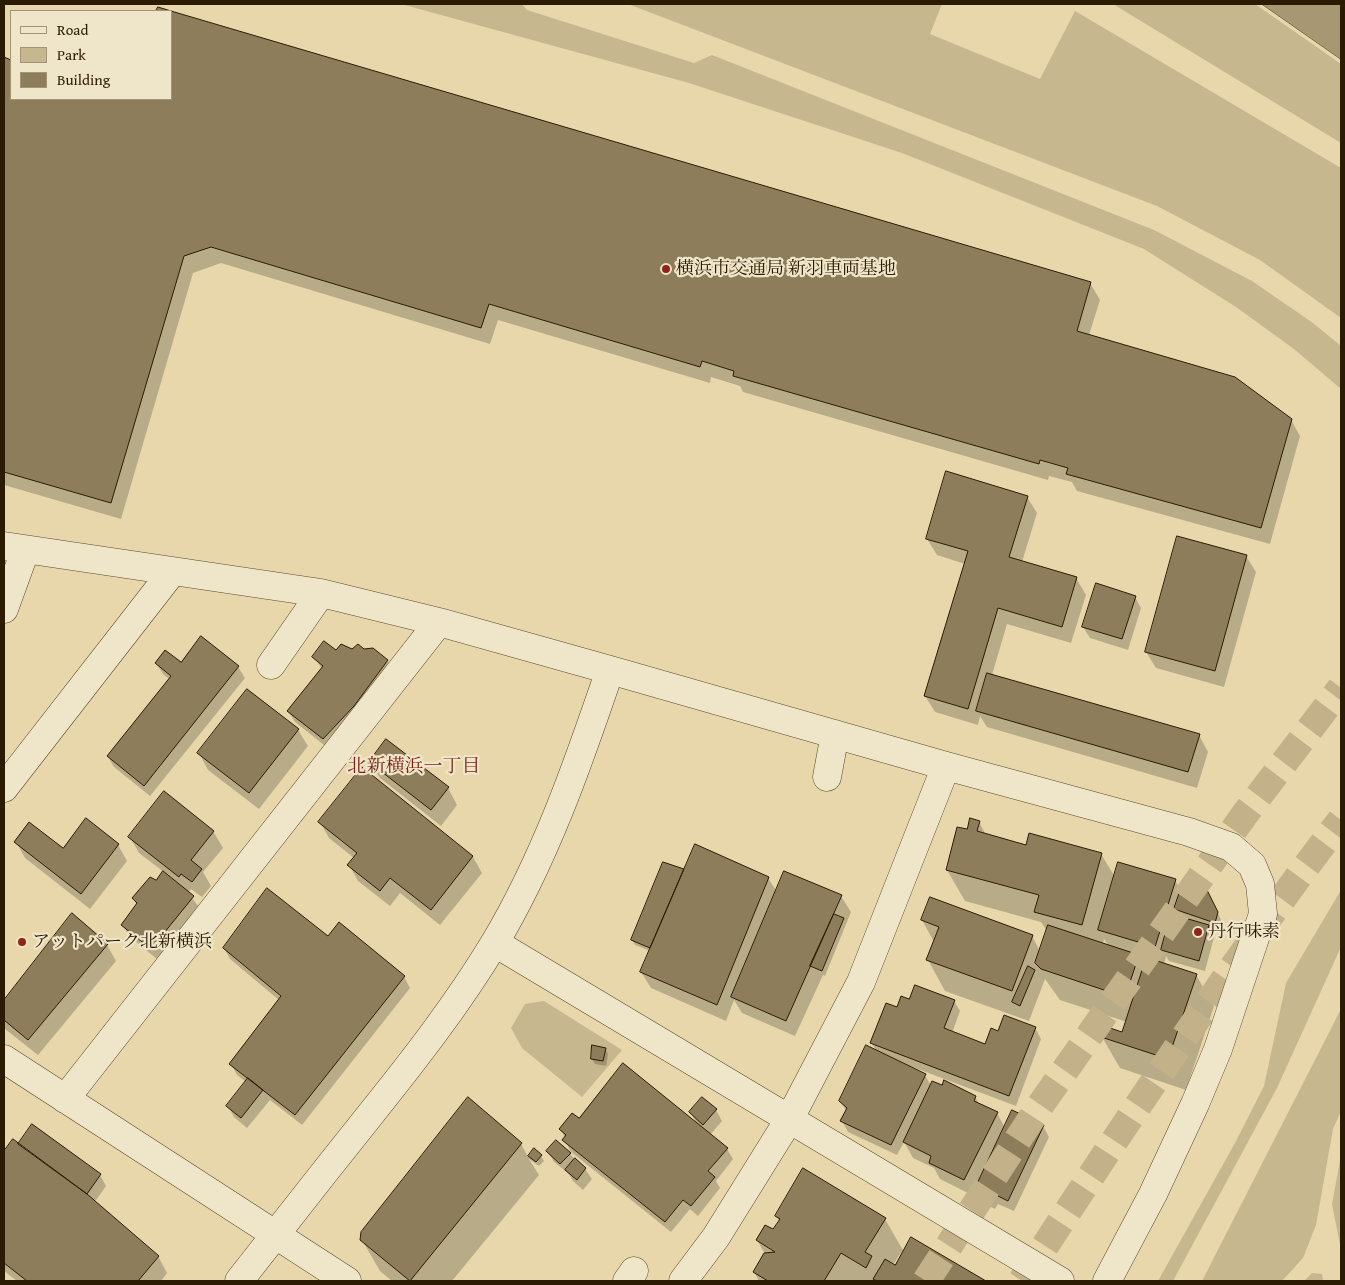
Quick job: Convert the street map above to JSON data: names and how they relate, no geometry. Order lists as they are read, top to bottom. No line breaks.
{"districts":["北新横浜一丁目"],"places":["横浜市交通局 新羽車両基地","丹行味素","アットパーク北新横浜"],"legend":["Road","Park","Building"]}
